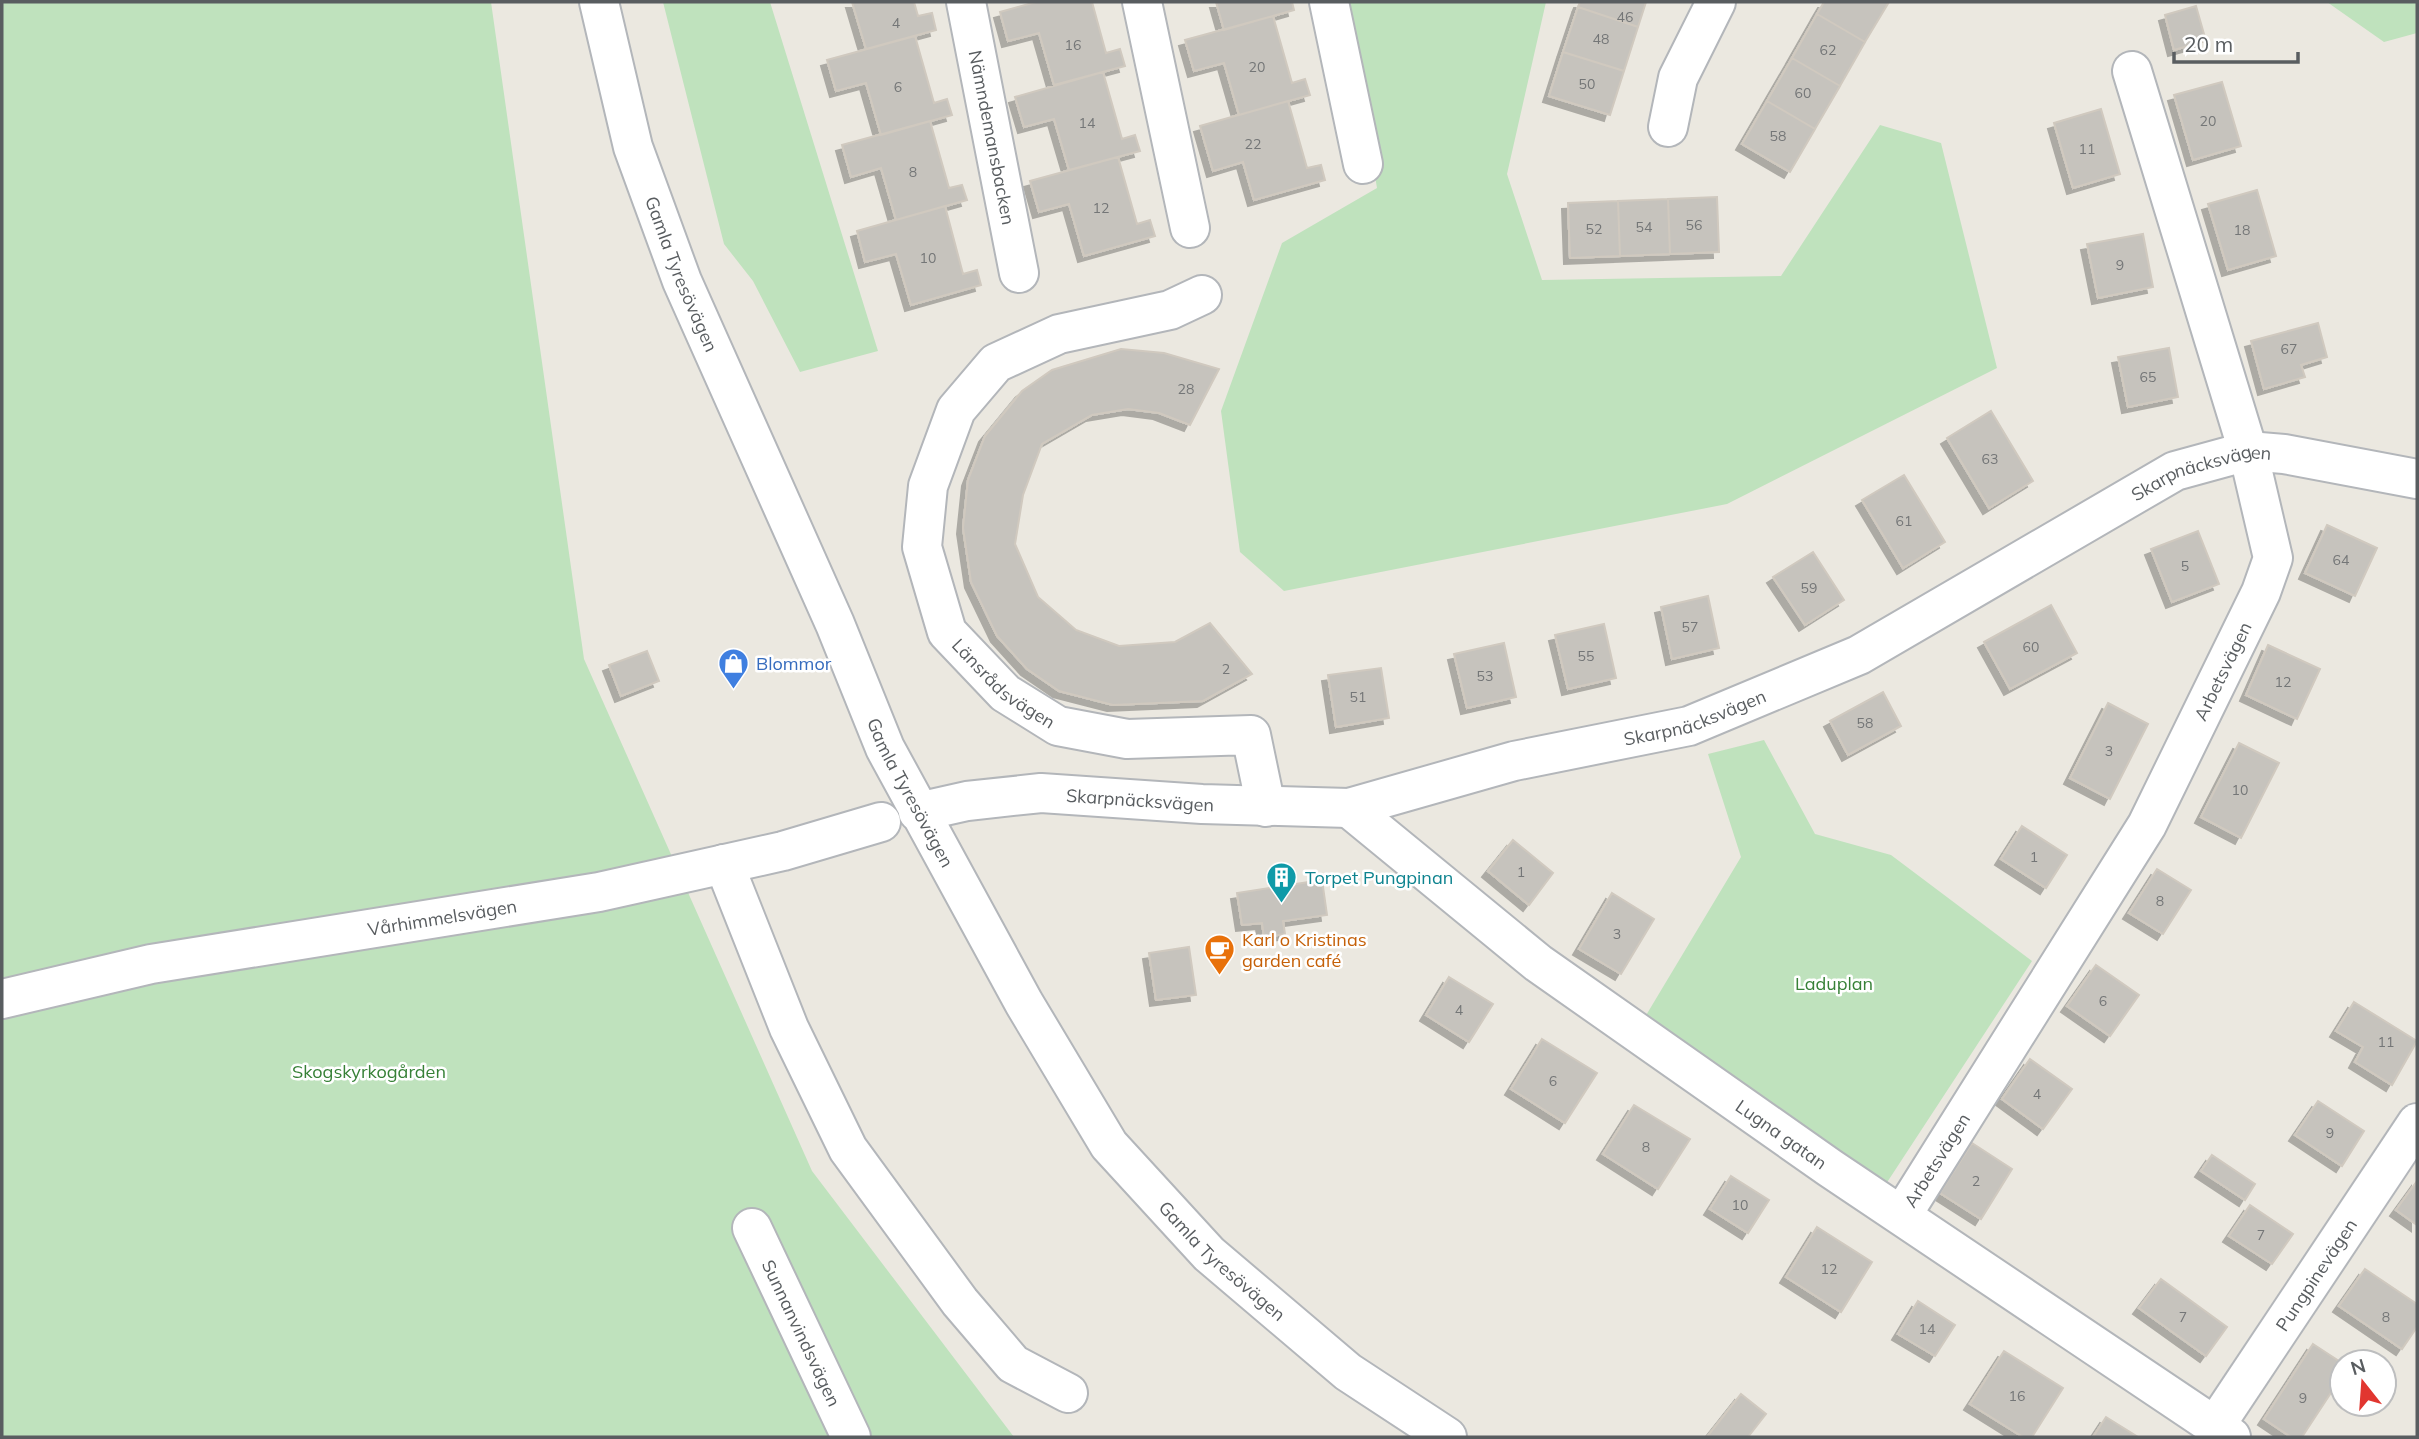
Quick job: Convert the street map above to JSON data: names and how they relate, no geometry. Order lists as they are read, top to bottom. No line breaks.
{"streets":{"street":["Nämndemansbacken","Gamla Tyresövägen","Skarpnäcksvägen","Arbetsvägen","Länsrådsvägen","Vårhimmelsvägen","Lugna gatan","Pungpinevägen","Sunnanvindsvägen"]},"crossings":[["Gamla Tyresövägen","Skarpnäcksvägen"],["Skarpnäcksvägen","Arbetsvägen"],["Skarpnäcksvägen","Länsrådsvägen"],["Skarpnäcksvägen","Lugna gatan"],["Arbetsvägen","Lugna gatan"],["Lugna gatan","Pungpinevägen"]],"parks":["Laduplan","Skogskyrkogården"],"places":{"shop":["Blommor"],"building":["Torpet Pungpinan"],"cafe":["Karl o Kristinas garden café"]},"house_numbers":["46","4","48","16","62","20","50","6","60","20","14","58","22","11","8","12","56","54","52","18","10","9","67","65","28","63","61","64","5","59","57","60","55","2","53","12","51","58","3","10","1","1","8","3","6","4","11","6","4","9","8","2","10","7","12","7","8","14","16","9"],"scale_bar":"20 m","north":"top"}
